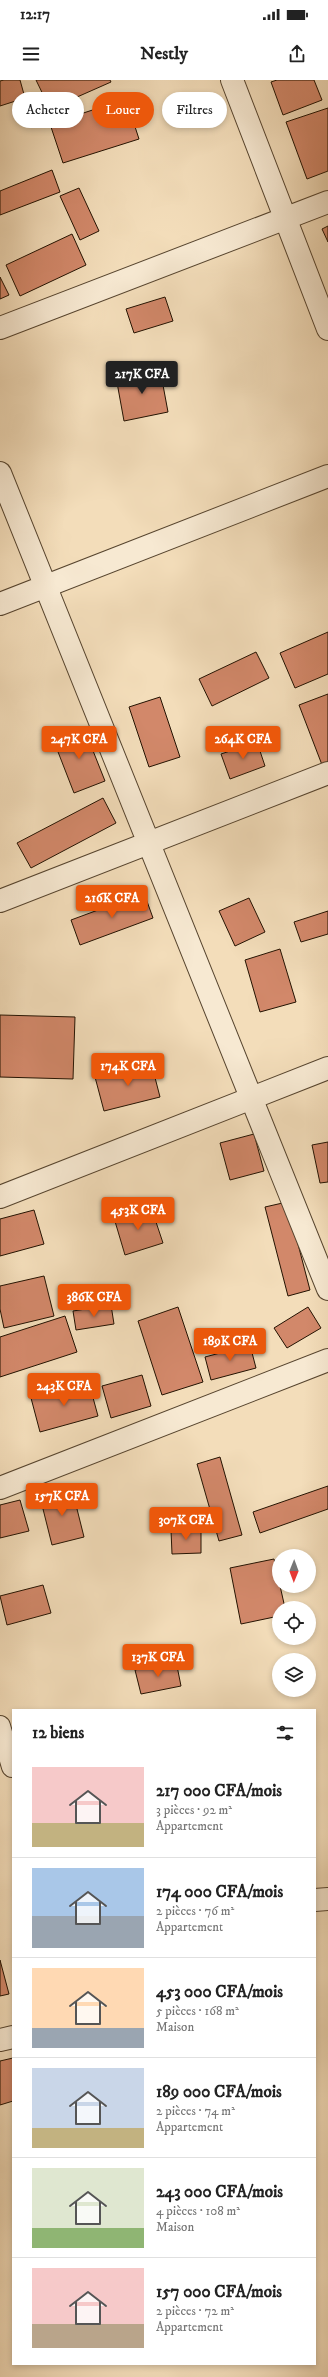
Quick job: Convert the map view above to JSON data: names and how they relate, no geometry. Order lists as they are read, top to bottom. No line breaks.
{"north":"bottom","page":{"status":"12:17","header":"Nestly","chip":["Acheter","Louer","Filtres"],"price":["217K CFA","247K CFA","264K CFA","216K CFA","174K CFA","453K CFA","386K CFA","189K CFA","243K CFA","157K CFA","307K CFA","137K CFA"],"heading":"12 biens","list":[{"name":"217 000 CFA/mois","note":"3 pièces · 92 m² · Appartement"},{"name":"174 000 CFA/mois","note":"2 pièces · 76 m² · Appartement"},{"name":"453 000 CFA/mois","note":"5 pièces · 168 m² · Maison"},{"name":"189 000 CFA/mois","note":"2 pièces · 74 m² · Appartement"},{"name":"243 000 CFA/mois","note":"4 pièces · 108 m² · Maison"},{"name":"157 000 CFA/mois","note":"2 pièces · 72 m² · Appartement"}]}}
